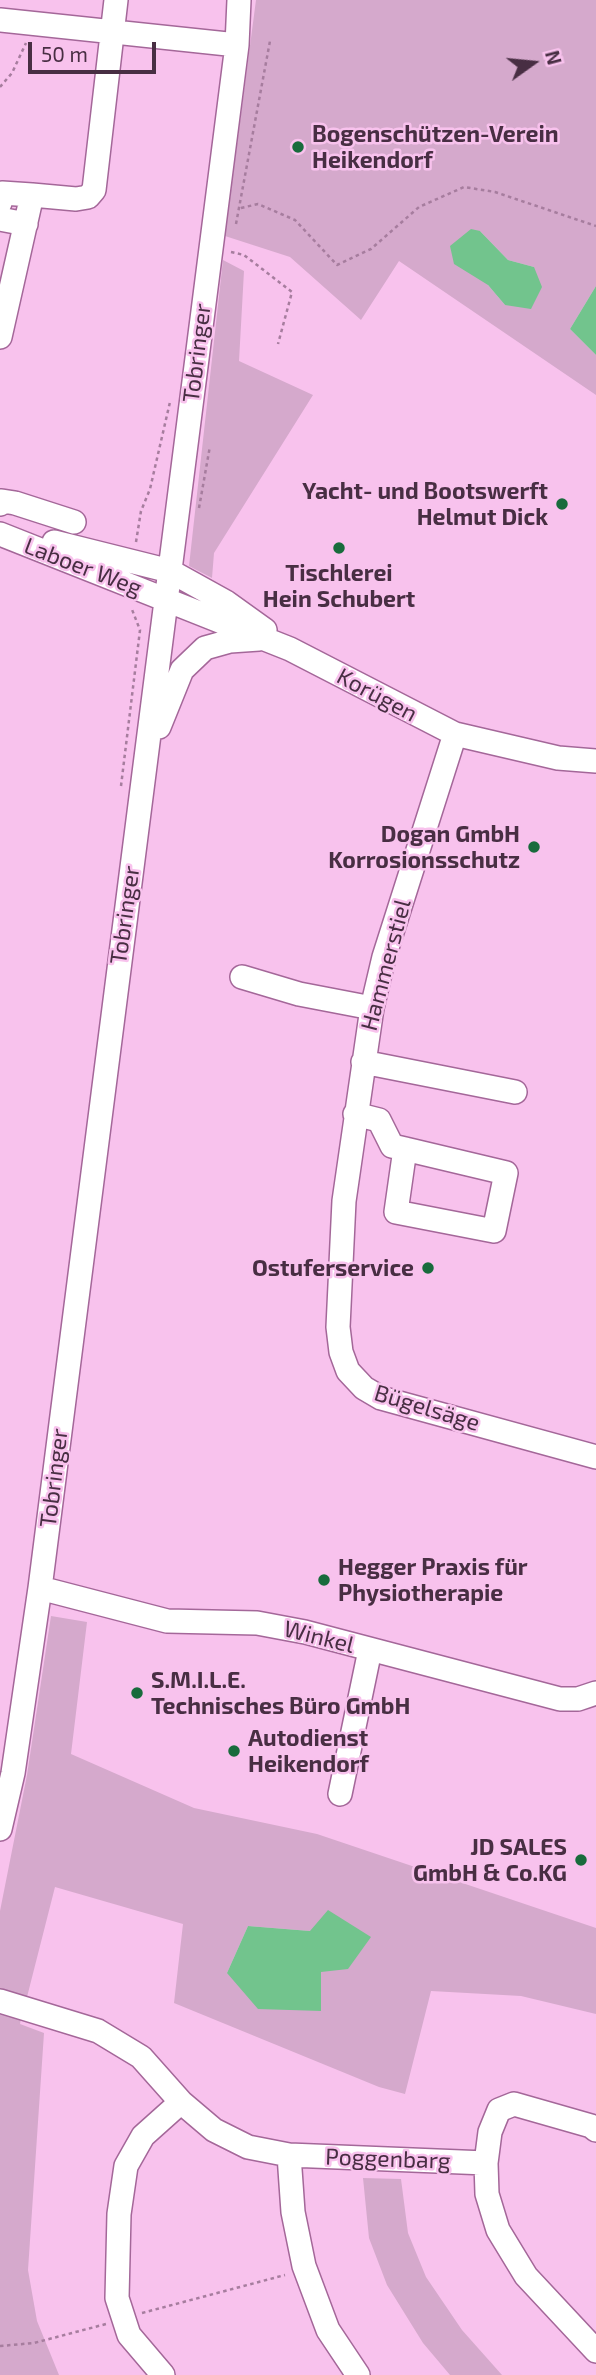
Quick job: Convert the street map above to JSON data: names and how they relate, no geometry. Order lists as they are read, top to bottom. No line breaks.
{"streets":{"street":["Tobringer","Laboer Weg","Korügen","Hammerstiel","Bügelsäge","Winkel","Poggenbarg"]},"crossings":[["Tobringer","Laboer Weg"],["Tobringer","Korügen"],["Tobringer","Winkel"],["Laboer Weg","Korügen"],["Korügen","Hammerstiel"],["Hammerstiel","Bügelsäge"]],"places":["Bogenschützen-Verein Heikendorf","Yacht- und Bootswerft Helmut Dick","Tischlerei Hein Schubert","Dogan GmbH Korrosionsschutz","Ostuferservice","Hegger Praxis für Physiotherapie","S.M.I.L.E. Technisches Büro GmbH","Autodienst Heikendorf","JD SALES GmbH & Co.KG"],"scale_bar":"50 m","north":"right"}
